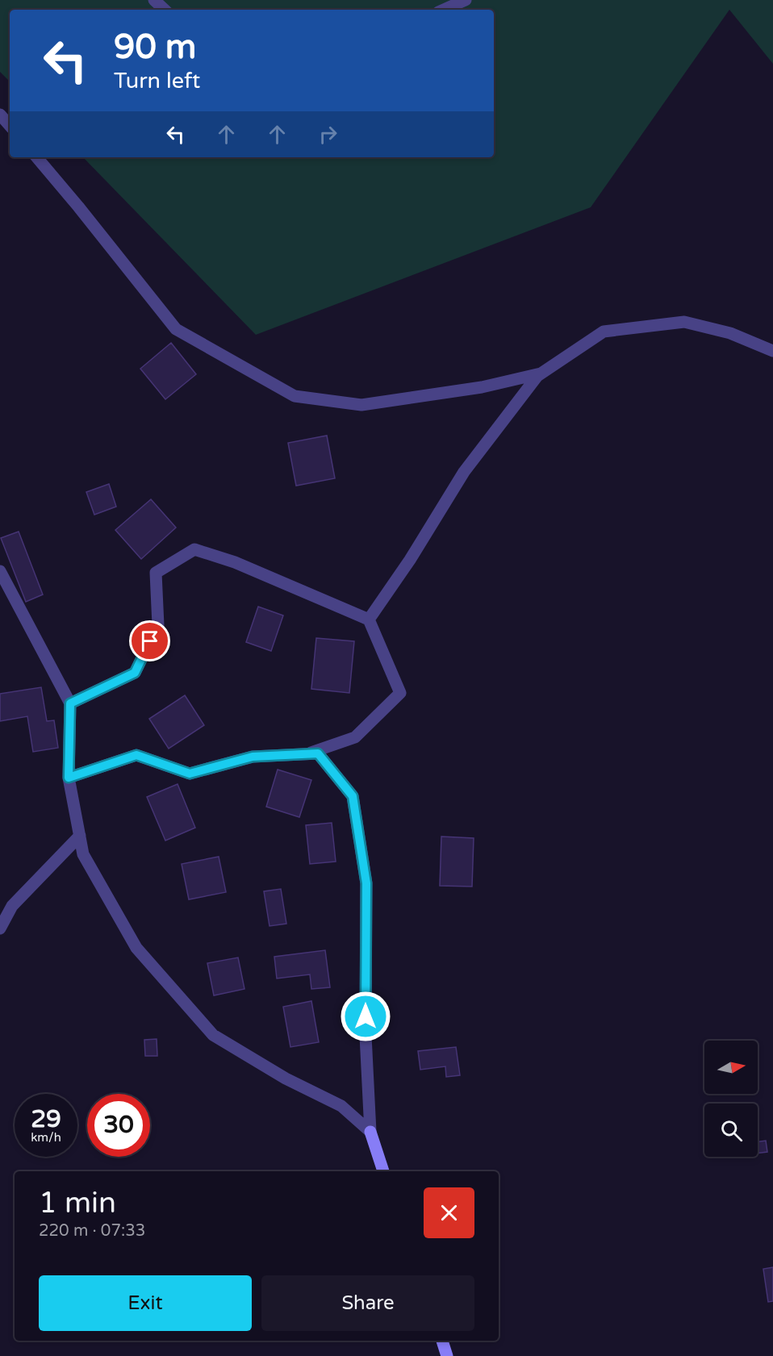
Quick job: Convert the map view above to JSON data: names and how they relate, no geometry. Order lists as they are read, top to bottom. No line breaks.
{"north":"right","page":{"turn":["90 m","Turn left"],"speed":"29 km/h","limit":"30","heading":["1 min","220 m · 07:33"],"buttons":["Exit","Share"]}}
